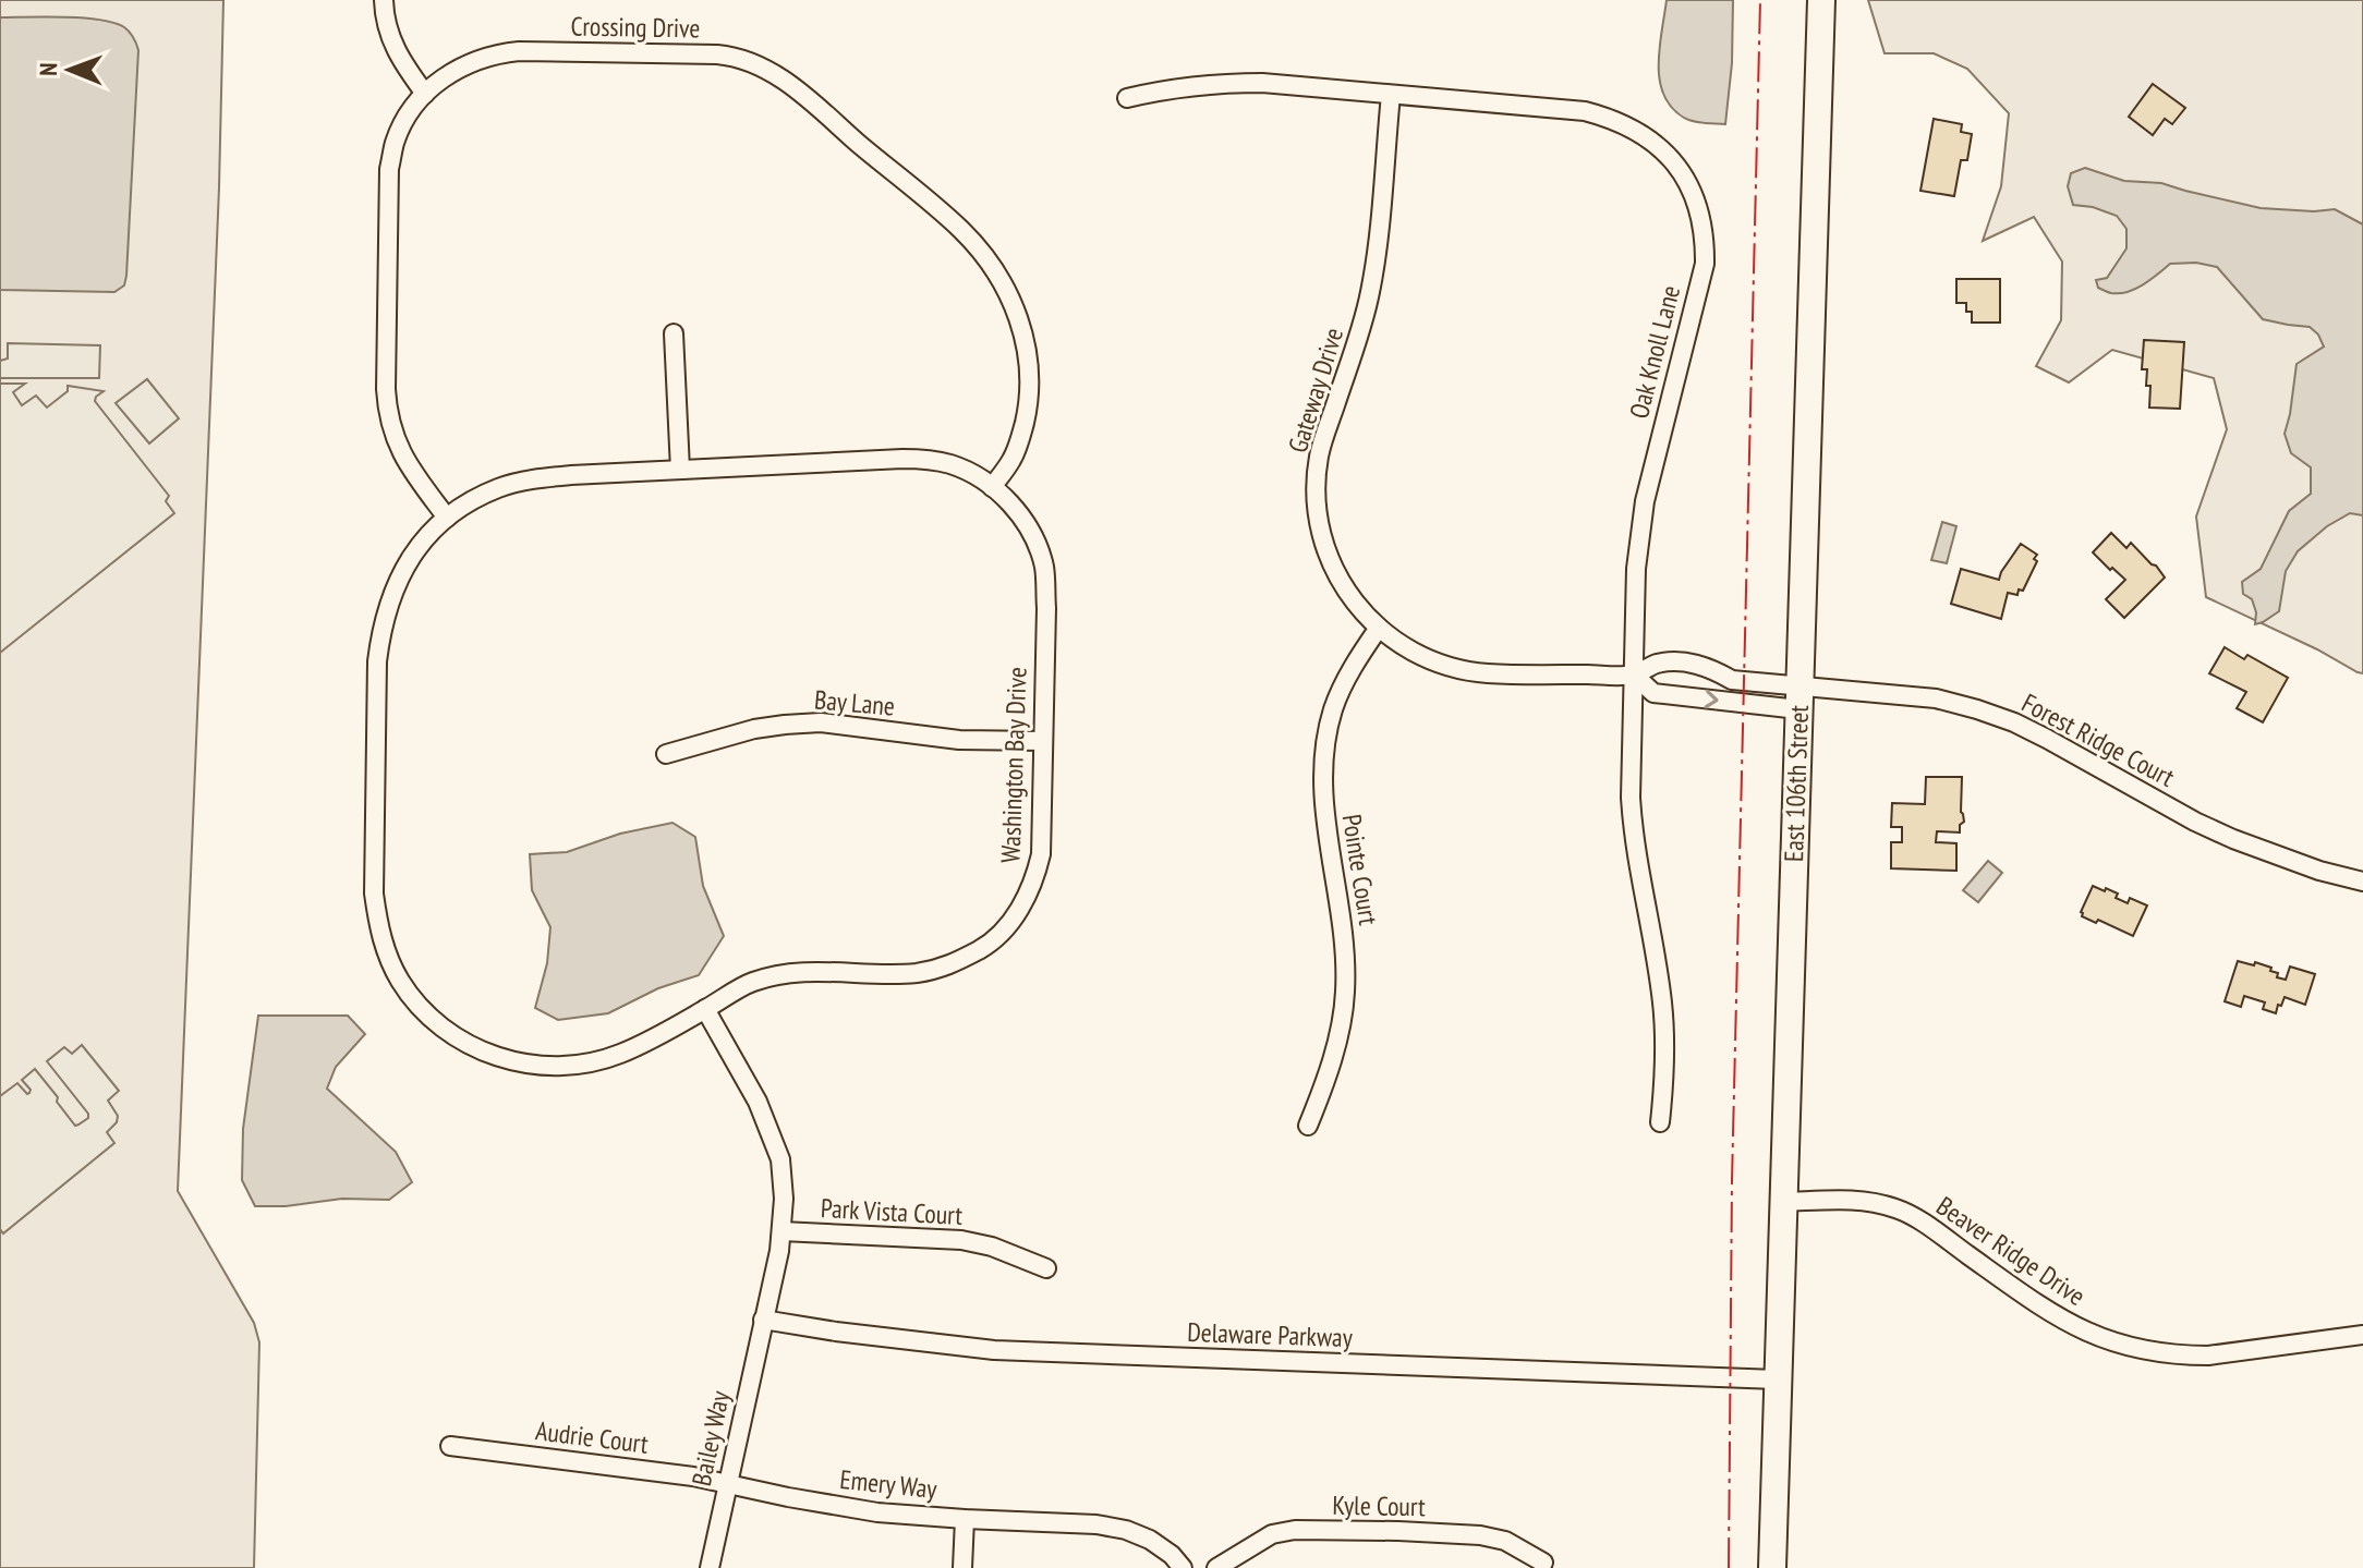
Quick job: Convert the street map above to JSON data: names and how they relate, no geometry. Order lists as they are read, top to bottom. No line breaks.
{"streets":{"main road":["East 106th Street"],"street":["Crossing Drive","Oak Knoll Lane","Gateway Drive","Bay Lane","Forest Ridge Court","Washington Bay Drive","Pointe Court","Park Vista Court","Beaver Ridge Drive","Delaware Parkway","Audrie Court","Bailey Way","Emery Way","Kyle Court"]},"crossings":[["Crossing Drive","Washington Bay Drive"],["Oak Knoll Lane","Gateway Drive"],["Gateway Drive","Forest Ridge Court"],["Gateway Drive","East 106th Street"],["Gateway Drive","Pointe Court"],["Bay Lane","Washington Bay Drive"],["Forest Ridge Court","East 106th Street"],["Washington Bay Drive","Bailey Way"],["East 106th Street","Beaver Ridge Drive"],["East 106th Street","Delaware Parkway"],["Park Vista Court","Bailey Way"],["Delaware Parkway","Bailey Way"],["Audrie Court","Bailey Way"],["Audrie Court","Emery Way"],["Bailey Way","Emery Way"]],"north":"left"}
